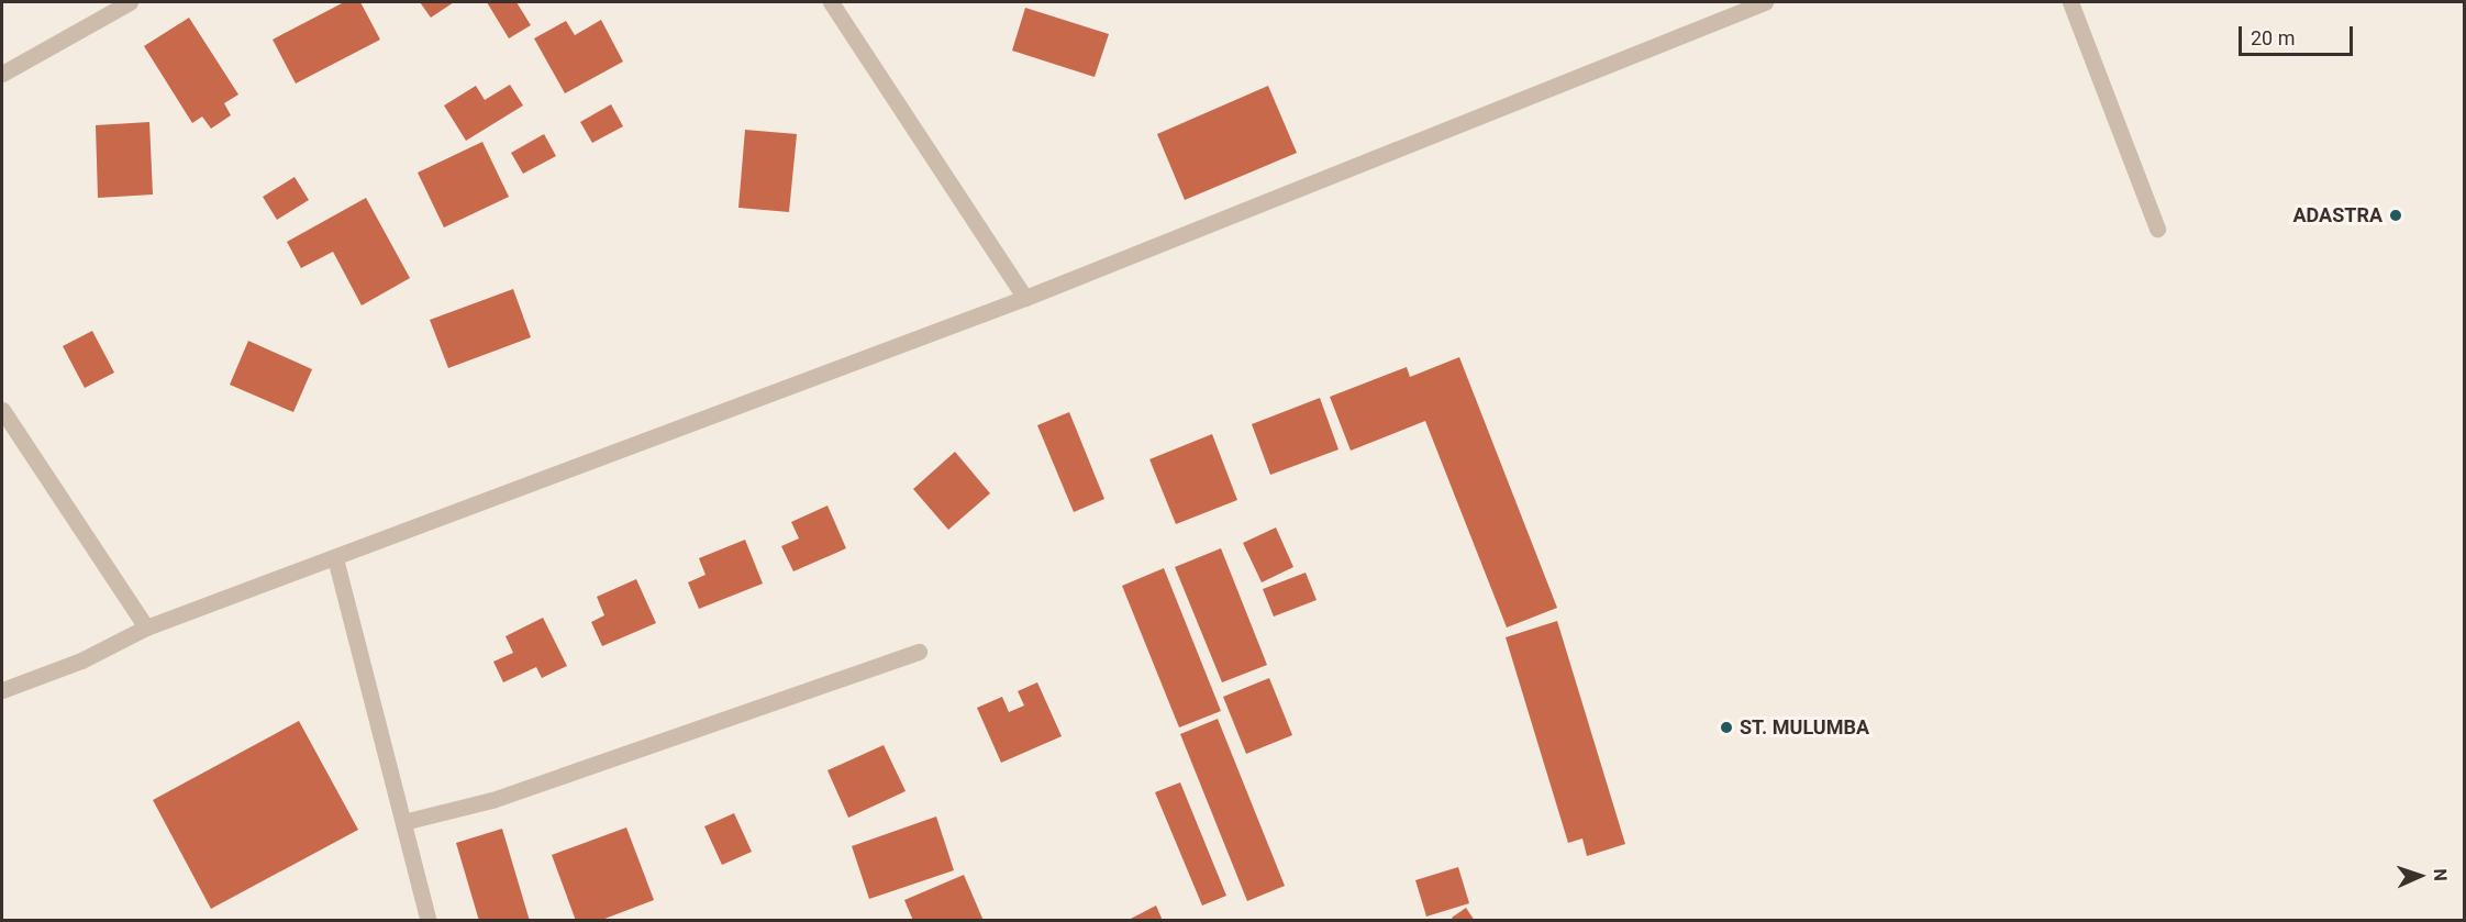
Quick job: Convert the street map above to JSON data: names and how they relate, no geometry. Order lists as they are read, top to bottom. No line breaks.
{"places":["ADASTRA","ST. MULUMBA"],"scale_bar":"20 m","north":"right"}
